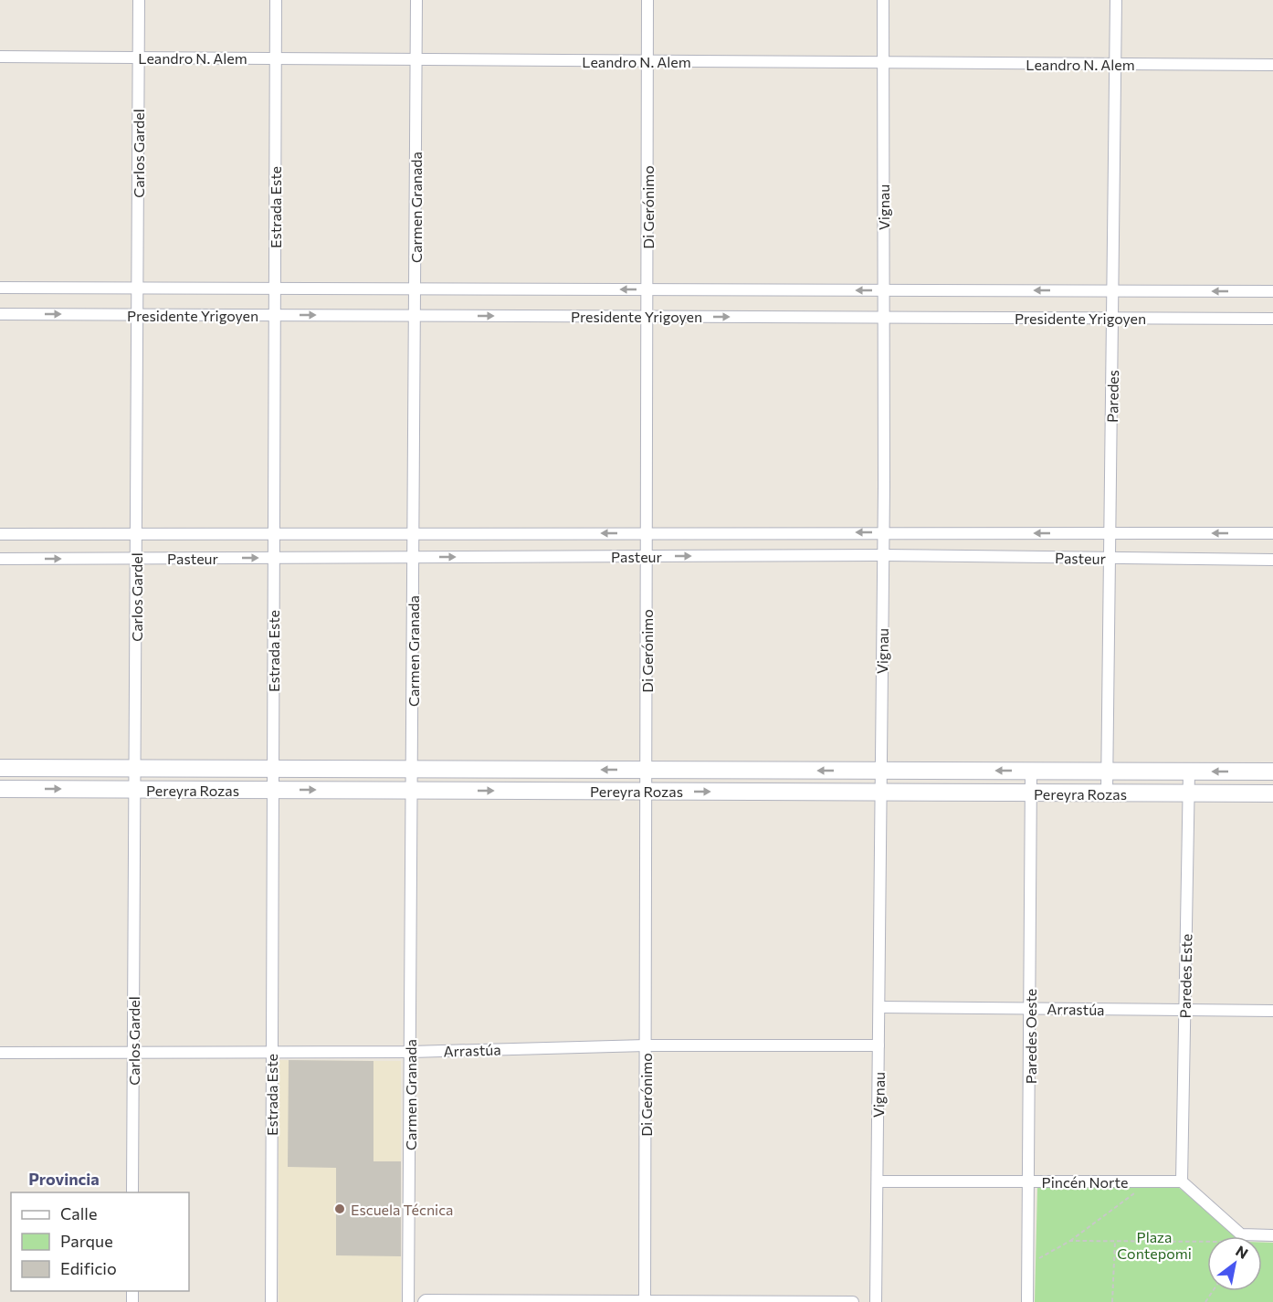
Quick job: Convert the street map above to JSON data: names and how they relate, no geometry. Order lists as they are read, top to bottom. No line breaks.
{"streets":{"street":["Leandro N. Alem","Carlos Gardel","Estrada Este","Carmen Granada","Di Gerónimo","Vignau","Presidente Yrigoyen","Paredes","Pasteur","Pereyra Rozas","Paredes Este","Arrastúa","Paredes Oeste","Pincén Norte"]},"crossings":[["Leandro N. Alem","Carlos Gardel"],["Leandro N. Alem","Estrada Este"],["Leandro N. Alem","Carmen Granada"],["Leandro N. Alem","Di Gerónimo"],["Leandro N. Alem","Vignau"],["Leandro N. Alem","Paredes"],["Carlos Gardel","Presidente Yrigoyen"],["Carlos Gardel","Pasteur"],["Carlos Gardel","Pereyra Rozas"],["Carlos Gardel","Arrastúa"],["Estrada Este","Presidente Yrigoyen"],["Estrada Este","Pasteur"],["Estrada Este","Pereyra Rozas"],["Estrada Este","Arrastúa"],["Carmen Granada","Presidente Yrigoyen"],["Carmen Granada","Pasteur"],["Carmen Granada","Pereyra Rozas"],["Carmen Granada","Arrastúa"],["Di Gerónimo","Presidente Yrigoyen"],["Di Gerónimo","Pasteur"],["Di Gerónimo","Pereyra Rozas"],["Di Gerónimo","Arrastúa"],["Vignau","Presidente Yrigoyen"],["Vignau","Pasteur"],["Vignau","Pereyra Rozas"],["Vignau","Arrastúa"],["Vignau","Pincén Norte"],["Presidente Yrigoyen","Paredes"],["Paredes","Pasteur"],["Paredes","Pereyra Rozas"],["Pereyra Rozas","Paredes Este"],["Pereyra Rozas","Paredes Oeste"],["Paredes Este","Arrastúa"],["Paredes Este","Pincén Norte"],["Arrastúa","Paredes Oeste"],["Paredes Oeste","Pincén Norte"]],"districts":["Provincia"],"parks":["Plaza Contepomi"],"places":["Escuela Técnica"],"legend":["Calle","Parque","Edificio"],"north":"top right"}
